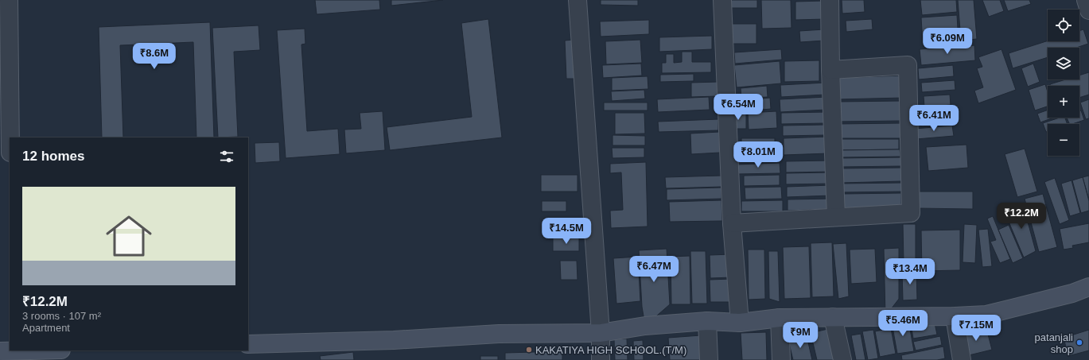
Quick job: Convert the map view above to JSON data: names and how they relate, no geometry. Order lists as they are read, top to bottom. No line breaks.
{"places":["patanjali shop","KAKATIYA HIGH SCHOOL.(T/M)"],"page":{"map_buttons":["+","−"],"price":["₹6.09M","₹8.6M","₹6.54M","₹6.41M","₹8.01M","₹12.2M","₹14.5M","₹6.47M","₹13.4M","₹5.46M","₹7.15M","₹9M"],"heading":"12 homes","list":[{"name":"₹12.2M","note":"3 rooms · 107 m² · Apartment"}]}}
